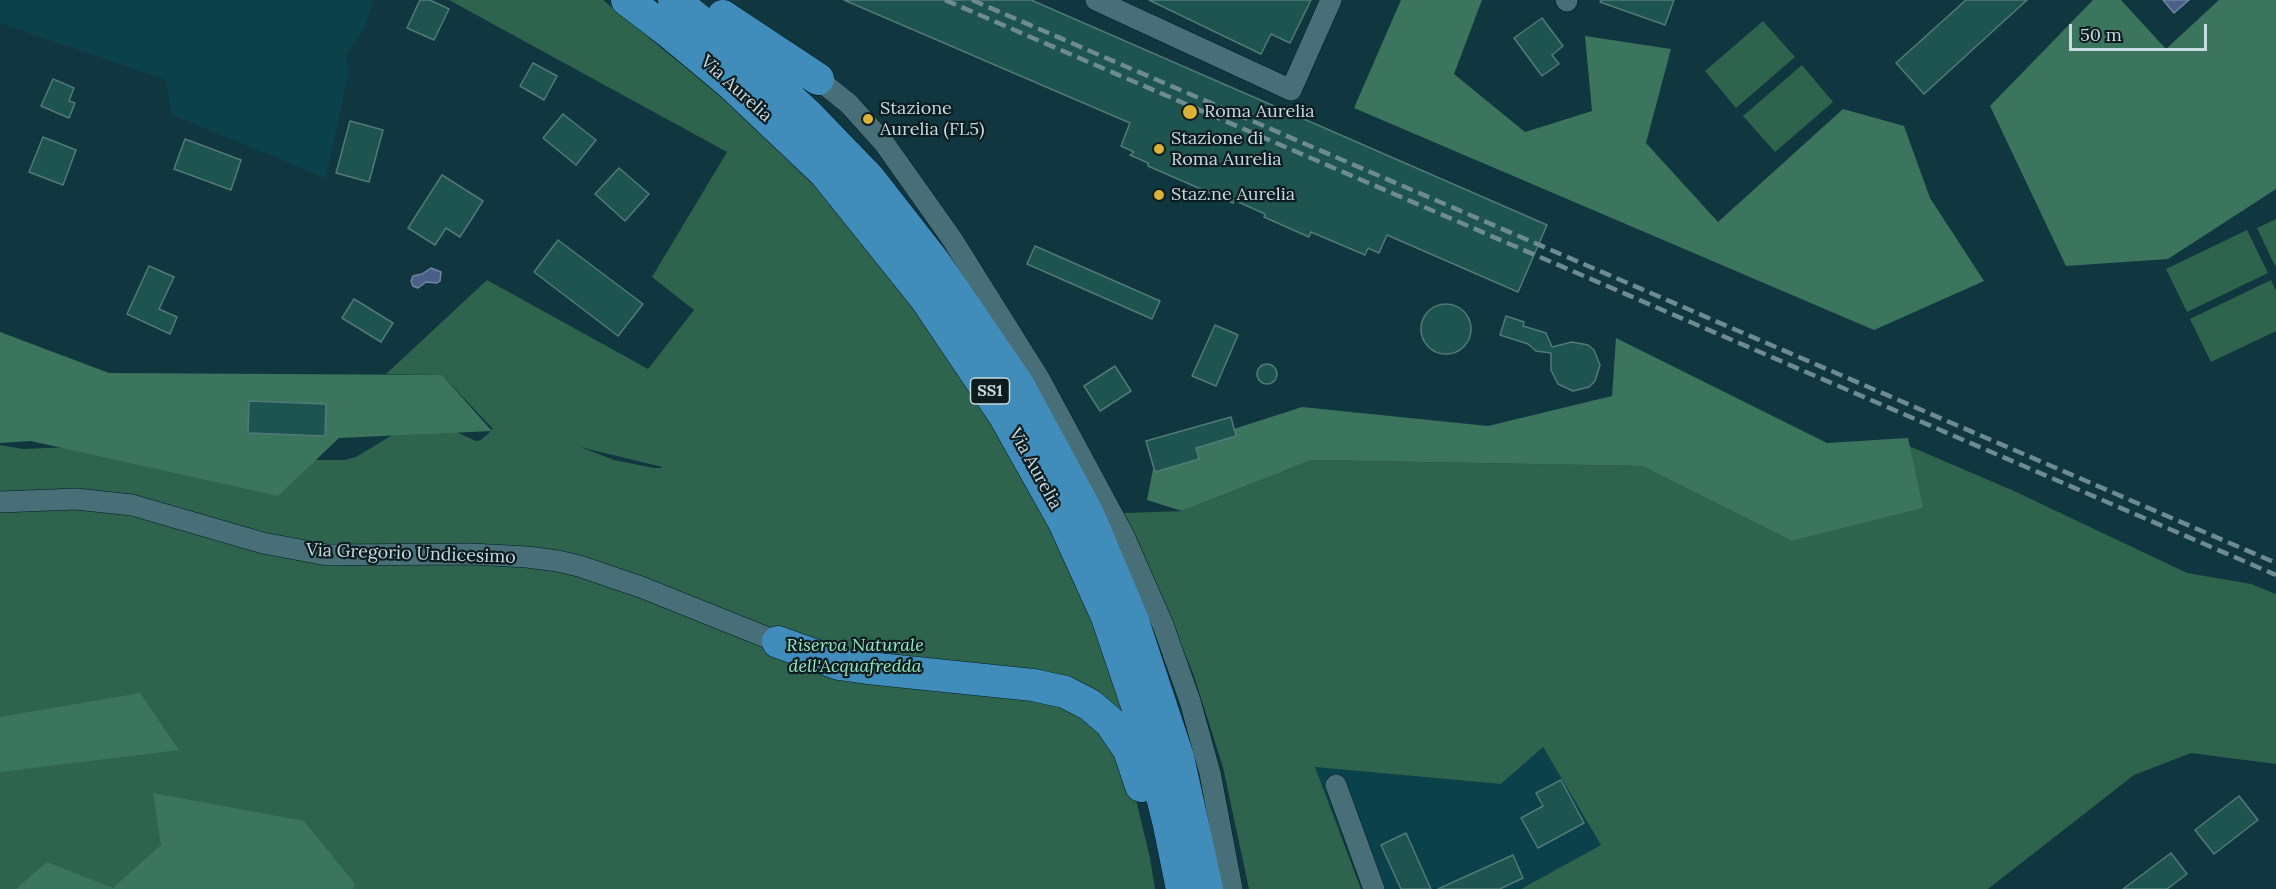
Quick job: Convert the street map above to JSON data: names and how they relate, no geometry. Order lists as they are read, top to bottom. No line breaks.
{"streets":{"highway":["Via Aurelia","SS1"],"street":["Via Gregorio Undicesimo"]},"parks":["Riserva Naturale dell'Acquafredda"],"places":["Roma Aurelia","Stazione Aurelia (FL5)","Stazione di Roma Aurelia","Staz.ne Aurelia"],"scale_bar":"50 m"}
